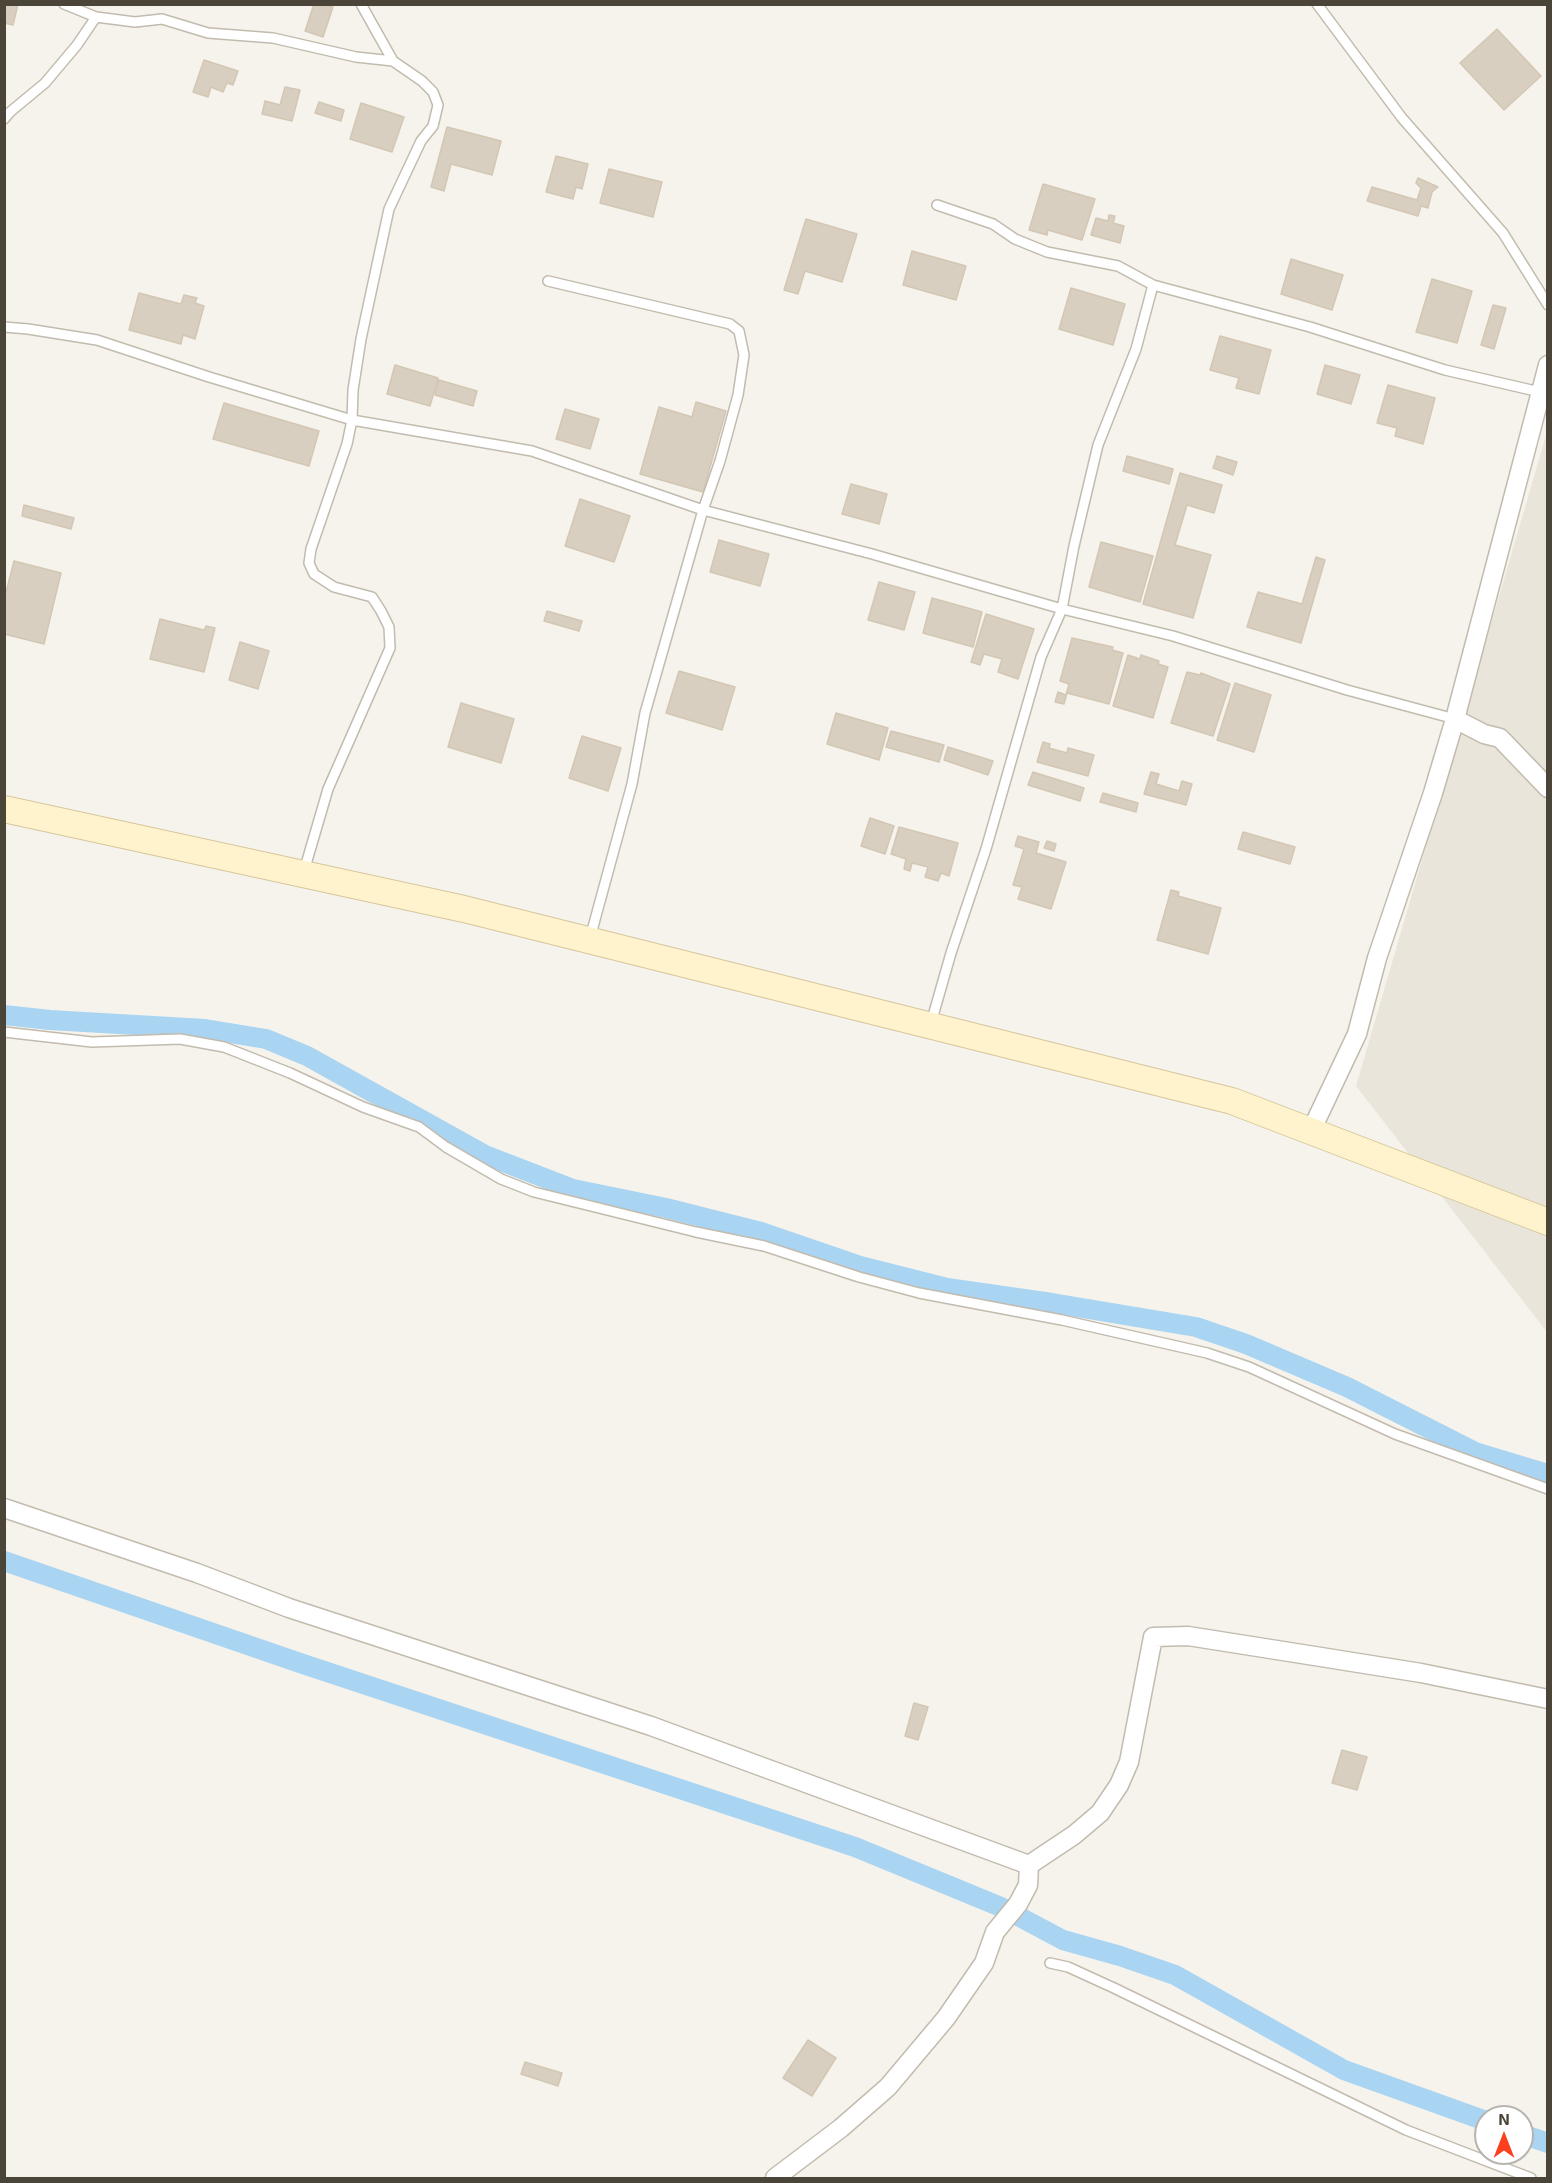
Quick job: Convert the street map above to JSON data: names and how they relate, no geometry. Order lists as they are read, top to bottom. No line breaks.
{"north":"top"}
